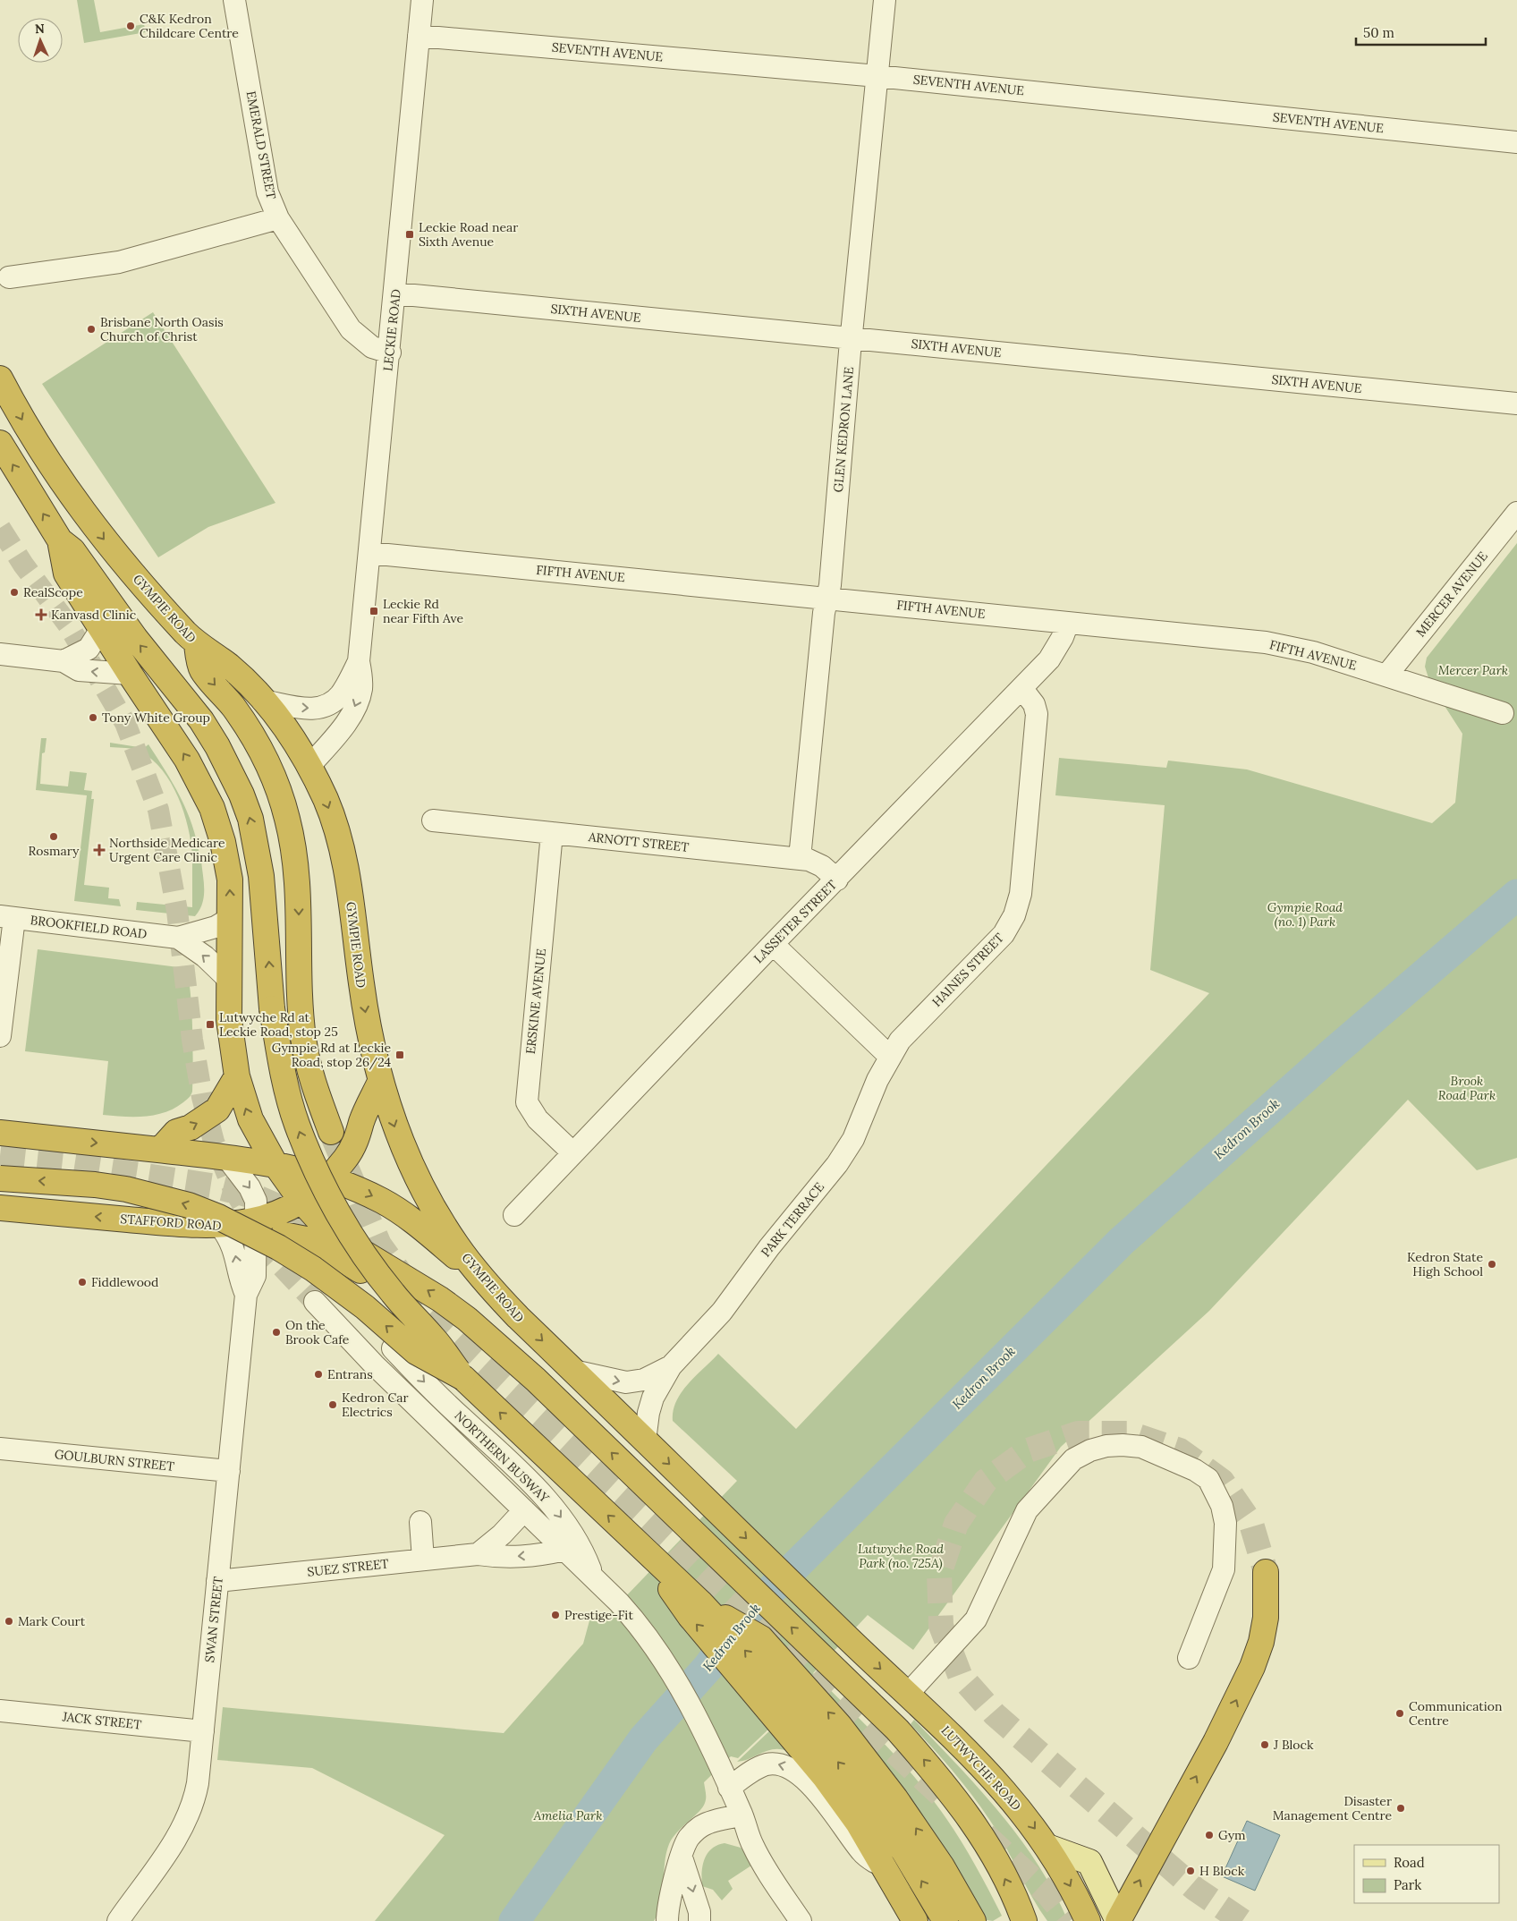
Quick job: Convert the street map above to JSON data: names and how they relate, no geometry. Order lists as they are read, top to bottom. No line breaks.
{"streets":{"highway":["GYMPIE ROAD","STAFFORD ROAD","LUTWYCHE ROAD"],"street":["SEVENTH AVENUE","EMERALD STREET","SIXTH AVENUE","LECKIE ROAD","GLEN KEDRON LANE","FIFTH AVENUE","MERCER AVENUE","ARNOTT STREET","LASSETER STREET","BROOKFIELD ROAD","HAINES STREET","ERSKINE AVENUE","PARK TERRACE","NORTHERN BUSWAY","GOULBURN STREET","SUEZ STREET","SWAN STREET","JACK STREET"]},"crossings":[["SEVENTH AVENUE","LECKIE ROAD"],["SEVENTH AVENUE","GLEN KEDRON LANE"],["EMERALD STREET","LECKIE ROAD"],["SIXTH AVENUE","LECKIE ROAD"],["SIXTH AVENUE","GLEN KEDRON LANE"],["LECKIE ROAD","FIFTH AVENUE"],["LECKIE ROAD","GYMPIE ROAD"],["GLEN KEDRON LANE","FIFTH AVENUE"],["GLEN KEDRON LANE","ARNOTT STREET"],["FIFTH AVENUE","MERCER AVENUE"],["FIFTH AVENUE","LASSETER STREET"],["GYMPIE ROAD","PARK TERRACE"],["GYMPIE ROAD","STAFFORD ROAD"],["GYMPIE ROAD","LUTWYCHE ROAD"],["ARNOTT STREET","LASSETER STREET"],["ARNOTT STREET","ERSKINE AVENUE"],["LASSETER STREET","HAINES STREET"],["LASSETER STREET","ERSKINE AVENUE"],["HAINES STREET","PARK TERRACE"],["STAFFORD ROAD","SWAN STREET"],["NORTHERN BUSWAY","SUEZ STREET"],["GOULBURN STREET","SWAN STREET"],["SUEZ STREET","SWAN STREET"],["SWAN STREET","JACK STREET"]],"water":["Kedron Brook"],"parks":["Mercer Park","Gympie Road (no. 1) Park","Brook Road Park","Lutwyche Road Park (no. 725A)","Amelia Park"],"places":{"other":["C&K Kedron Childcare Centre","Brisbane North Oasis Church of Christ","RealScope","Tony White Group","Rosmary","Kedron State High School","Fiddlewood","On the Brook Cafe","Entrans","Kedron Car Electrics","Prestige-Fit","Mark Court","Communication Centre","J Block","Disaster Management Centre","Gym","H Block"],"transit":["Leckie Road near Sixth Avenue","Leckie Rd near Fifth Ave","Lutwyche Rd at Leckie Road, stop 25","Gympie Rd at Leckie Road, stop 26/24"],"health":["Kanvasd Clinic","Northside Medicare Urgent Care Clinic"]},"legend":["Road","Park"],"scale_bar":"50 m","north":"top"}
